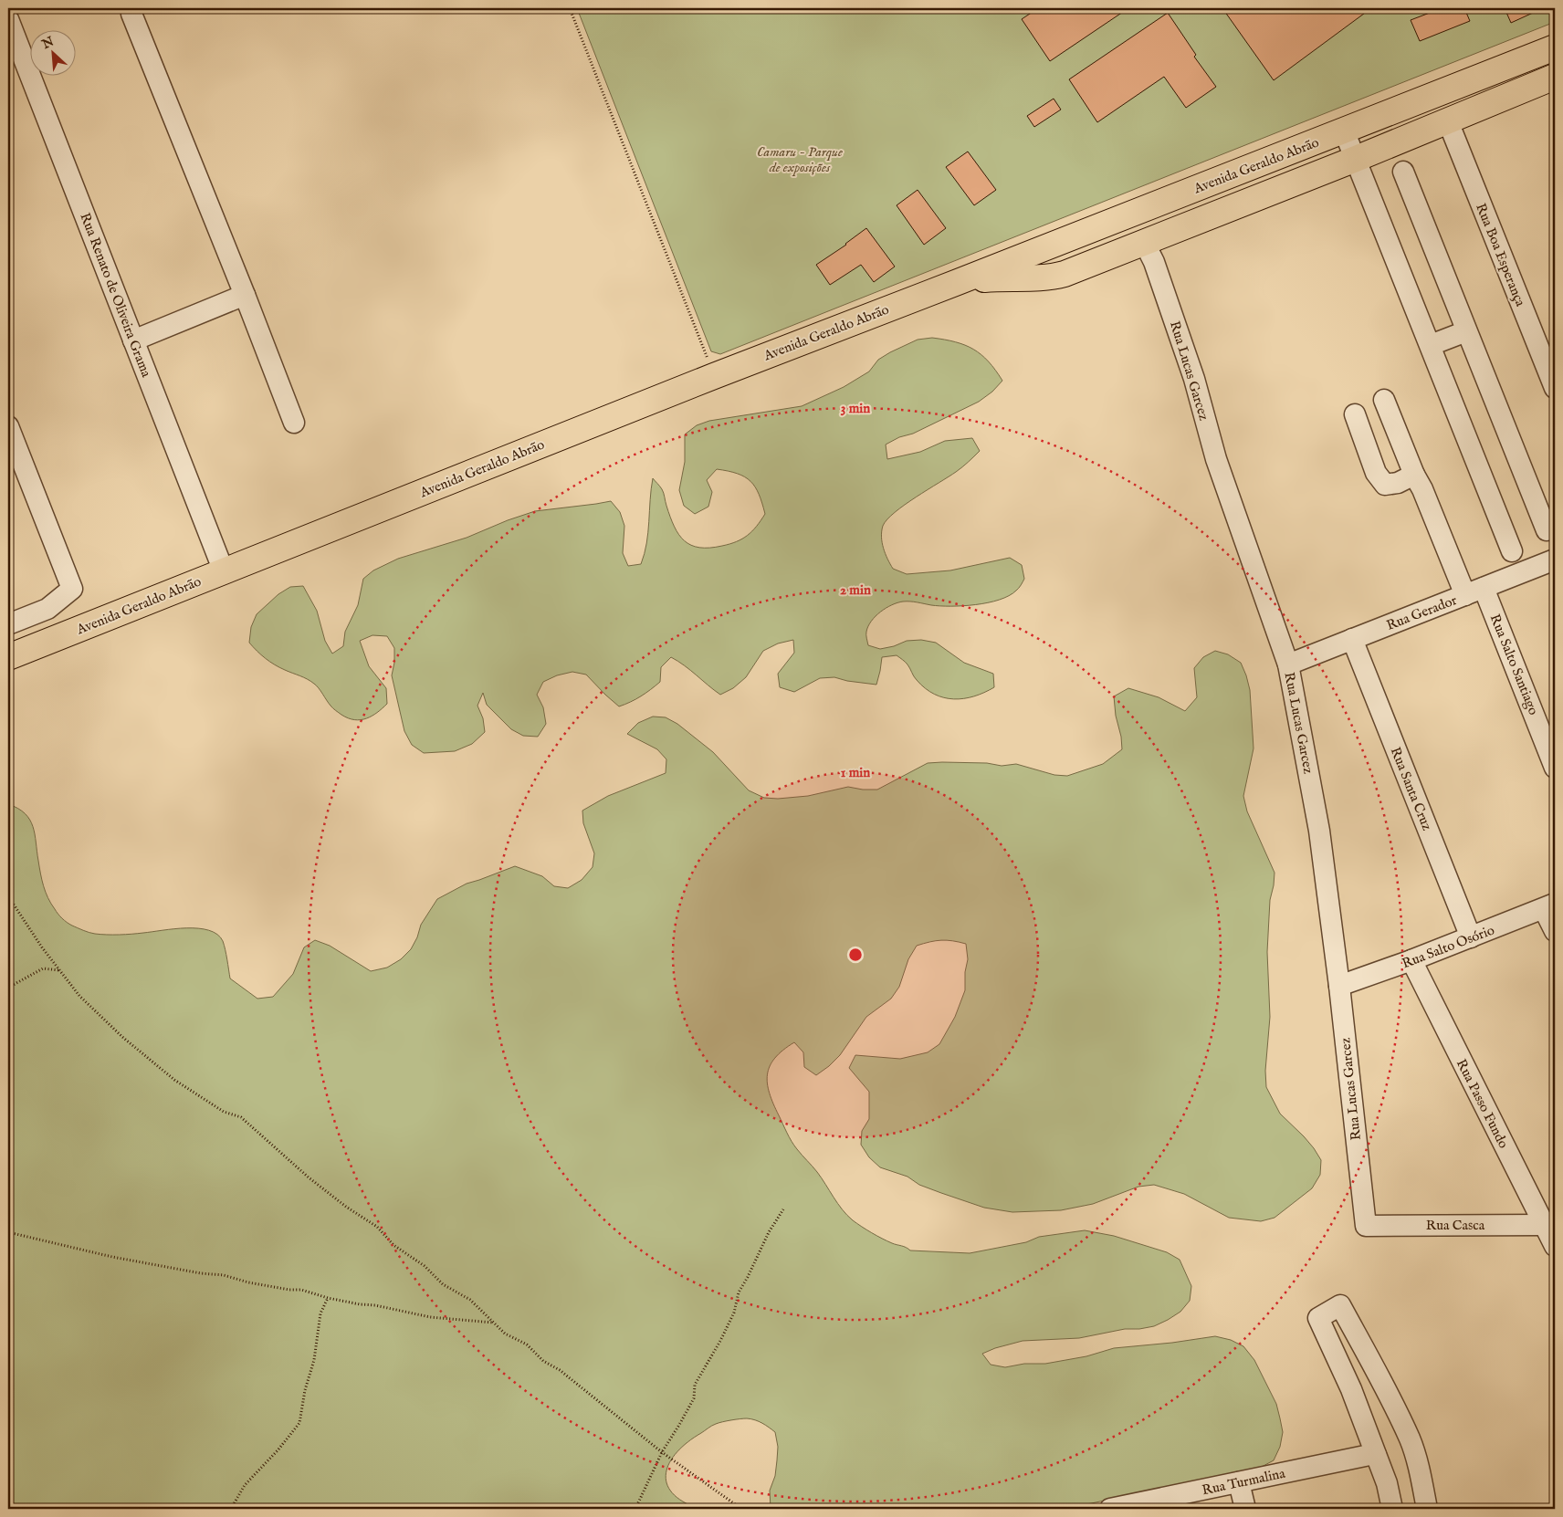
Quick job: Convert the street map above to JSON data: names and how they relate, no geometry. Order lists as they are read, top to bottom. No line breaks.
{"streets":{"main road":["Avenida Geraldo Abrão"],"street":["Rua Boa Esperança","Rua Renato de Oliveira Grama","Rua Lucas Garcez","Rua Gerador","Rua Salto Santiago","Rua Santa Cruz","Rua Salto Osório","Rua Passo Fundo","Rua Casca","Rua Turmalina"]},"crossings":[["Avenida Geraldo Abrão","Rua Boa Esperança"],["Avenida Geraldo Abrão","Rua Renato de Oliveira Grama"],["Avenida Geraldo Abrão","Rua Lucas Garcez"],["Rua Lucas Garcez","Rua Gerador"],["Rua Lucas Garcez","Rua Salto Osório"],["Rua Lucas Garcez","Rua Casca"],["Rua Gerador","Rua Salto Santiago"],["Rua Gerador","Rua Santa Cruz"],["Rua Santa Cruz","Rua Salto Osório"],["Rua Salto Osório","Rua Passo Fundo"],["Rua Passo Fundo","Rua Casca"]],"parks":["Camaru - Parque de exposições"],"north":"top left","rings":["3 min","2 min","1 min"]}
